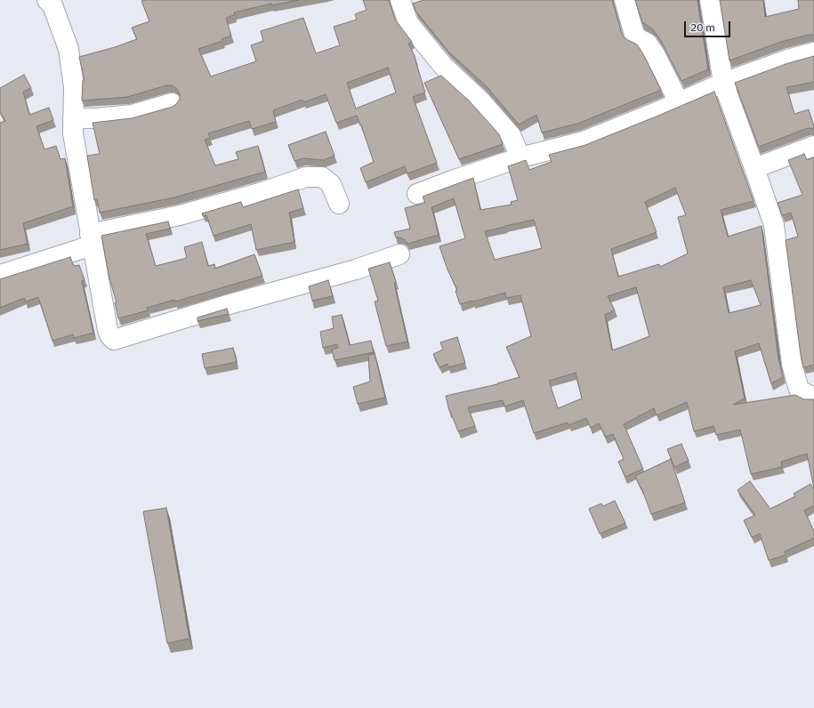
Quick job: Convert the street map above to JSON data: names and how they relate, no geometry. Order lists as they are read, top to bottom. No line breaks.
{"scale_bar":"20 m"}
